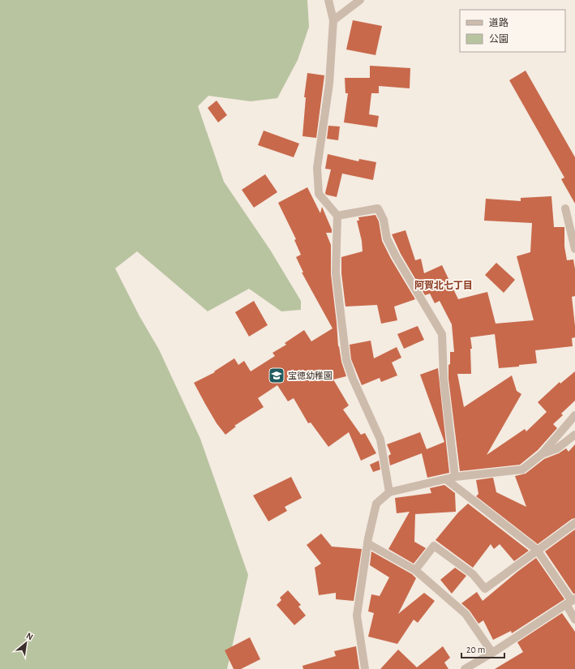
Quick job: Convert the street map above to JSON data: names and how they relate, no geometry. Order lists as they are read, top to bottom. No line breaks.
{"districts":["阿賀北七丁目"],"places":{"school or university":["宝徳幼稚園"]},"legend":["道路","公園"],"scale_bar":"20 m","north":"top right"}
